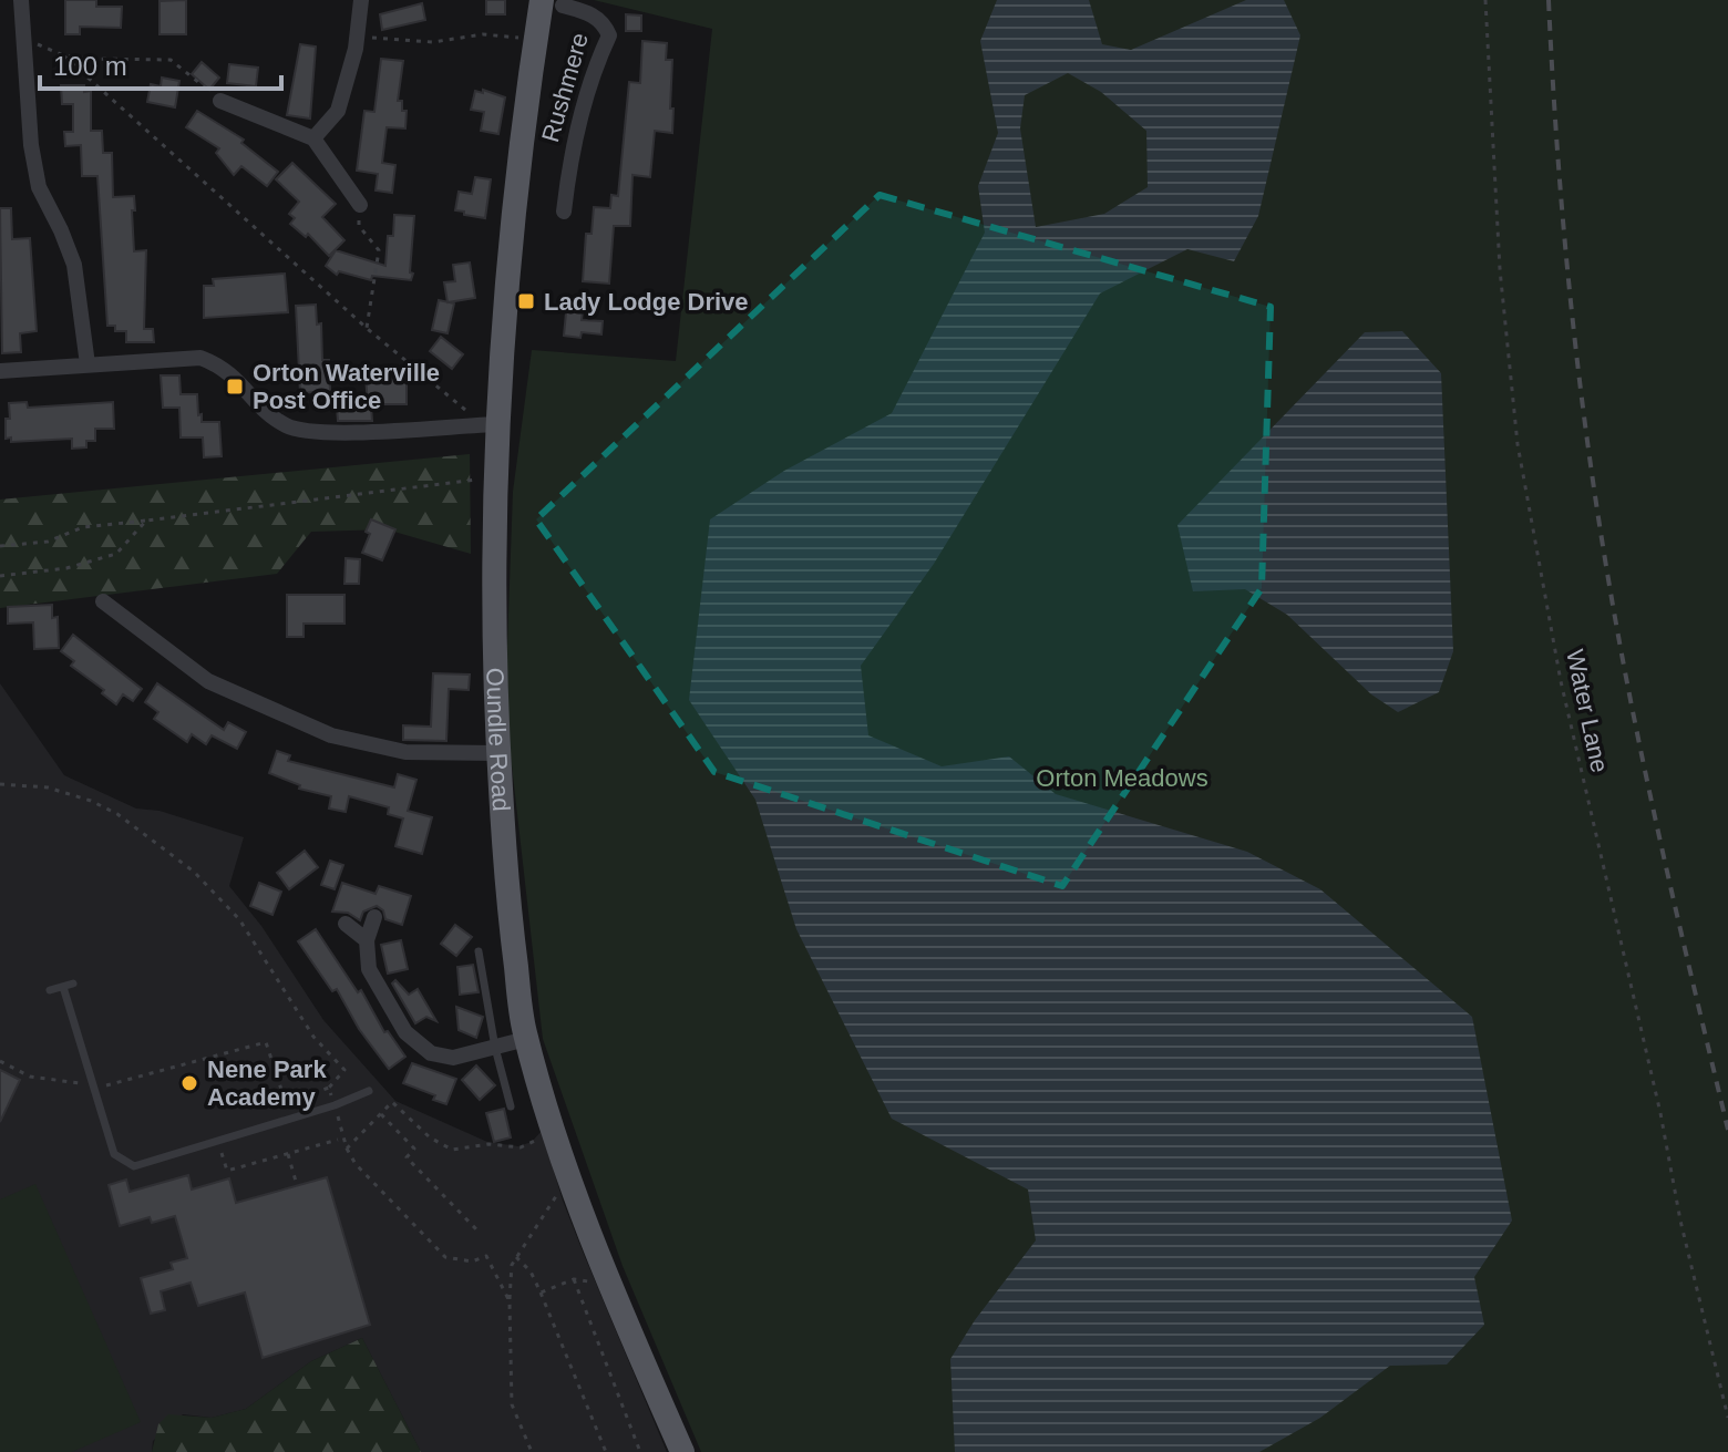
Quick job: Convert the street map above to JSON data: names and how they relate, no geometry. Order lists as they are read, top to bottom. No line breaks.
{"streets":{"main road":["Oundle Road"],"street":["Rushmere"],"path":["Water Lane"]},"crossings":[["Rushmere","Oundle Road"]],"parks":["Orton Meadows"],"places":{"transit":["Lady Lodge Drive","Orton Waterville Post Office"],"other":["Nene Park Academy"]},"scale_bar":"100 m"}
